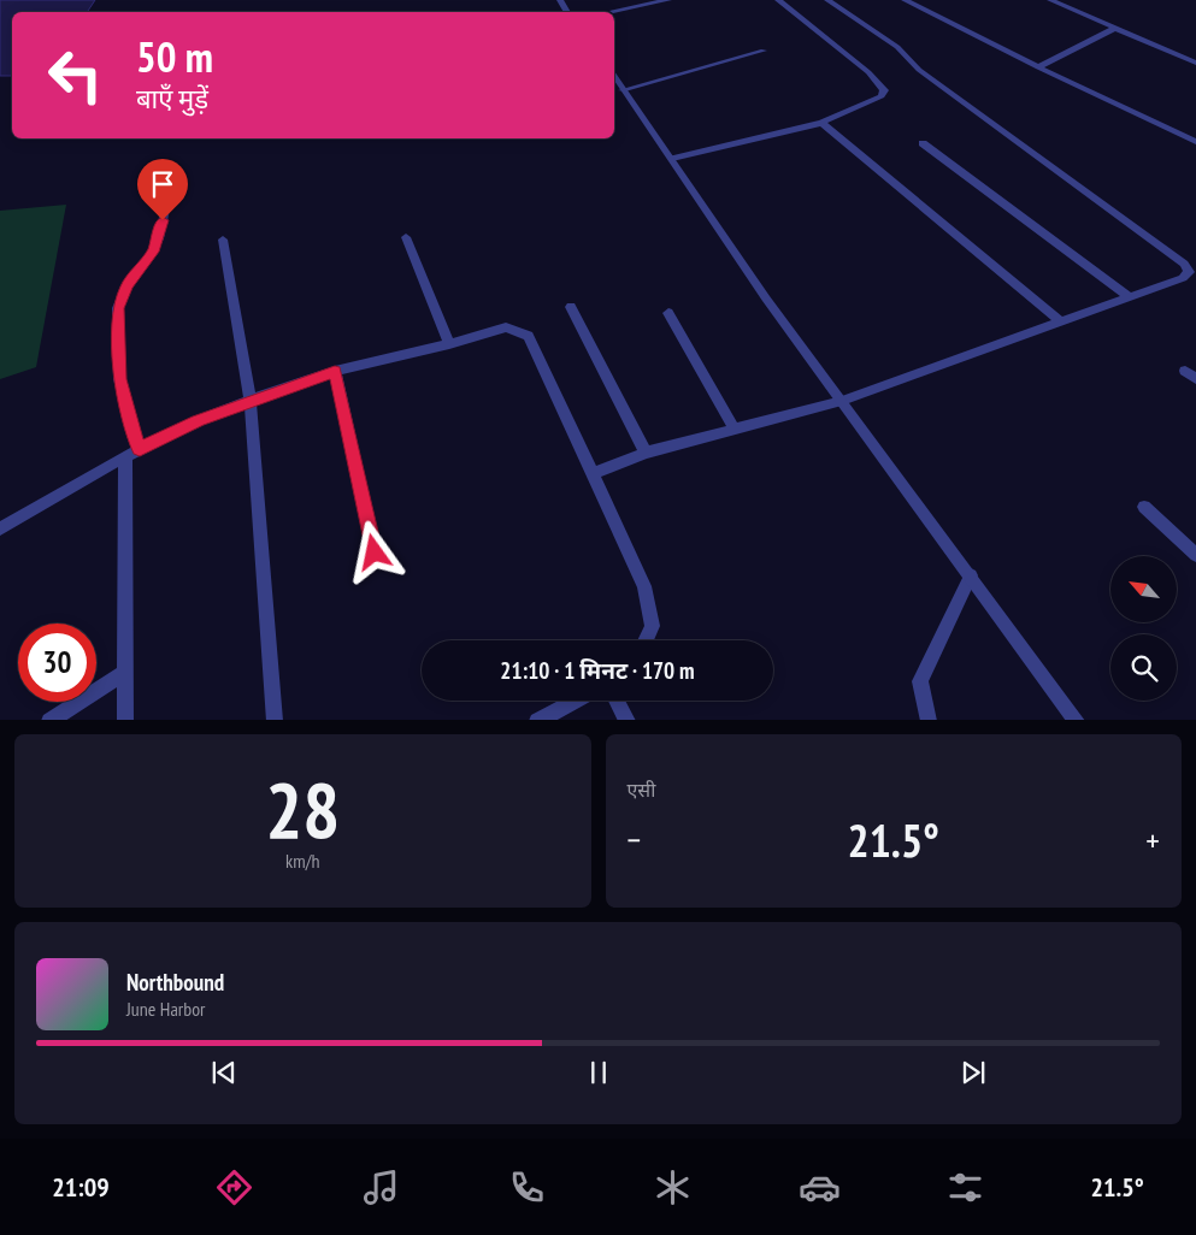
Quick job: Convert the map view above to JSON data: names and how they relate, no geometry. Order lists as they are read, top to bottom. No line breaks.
{"north":"top left","page":{"turn":["50 m","बाएँ मुड़ें"],"limit":"30","trip":"21:10 · 1 मिनट · 170 m","tile":[["28","km/h"],"एसी"],"heat":["−","21.5°","+"],"song":["Northbound","June Harbor"],"tabs":["21:09","21.5°"]}}
